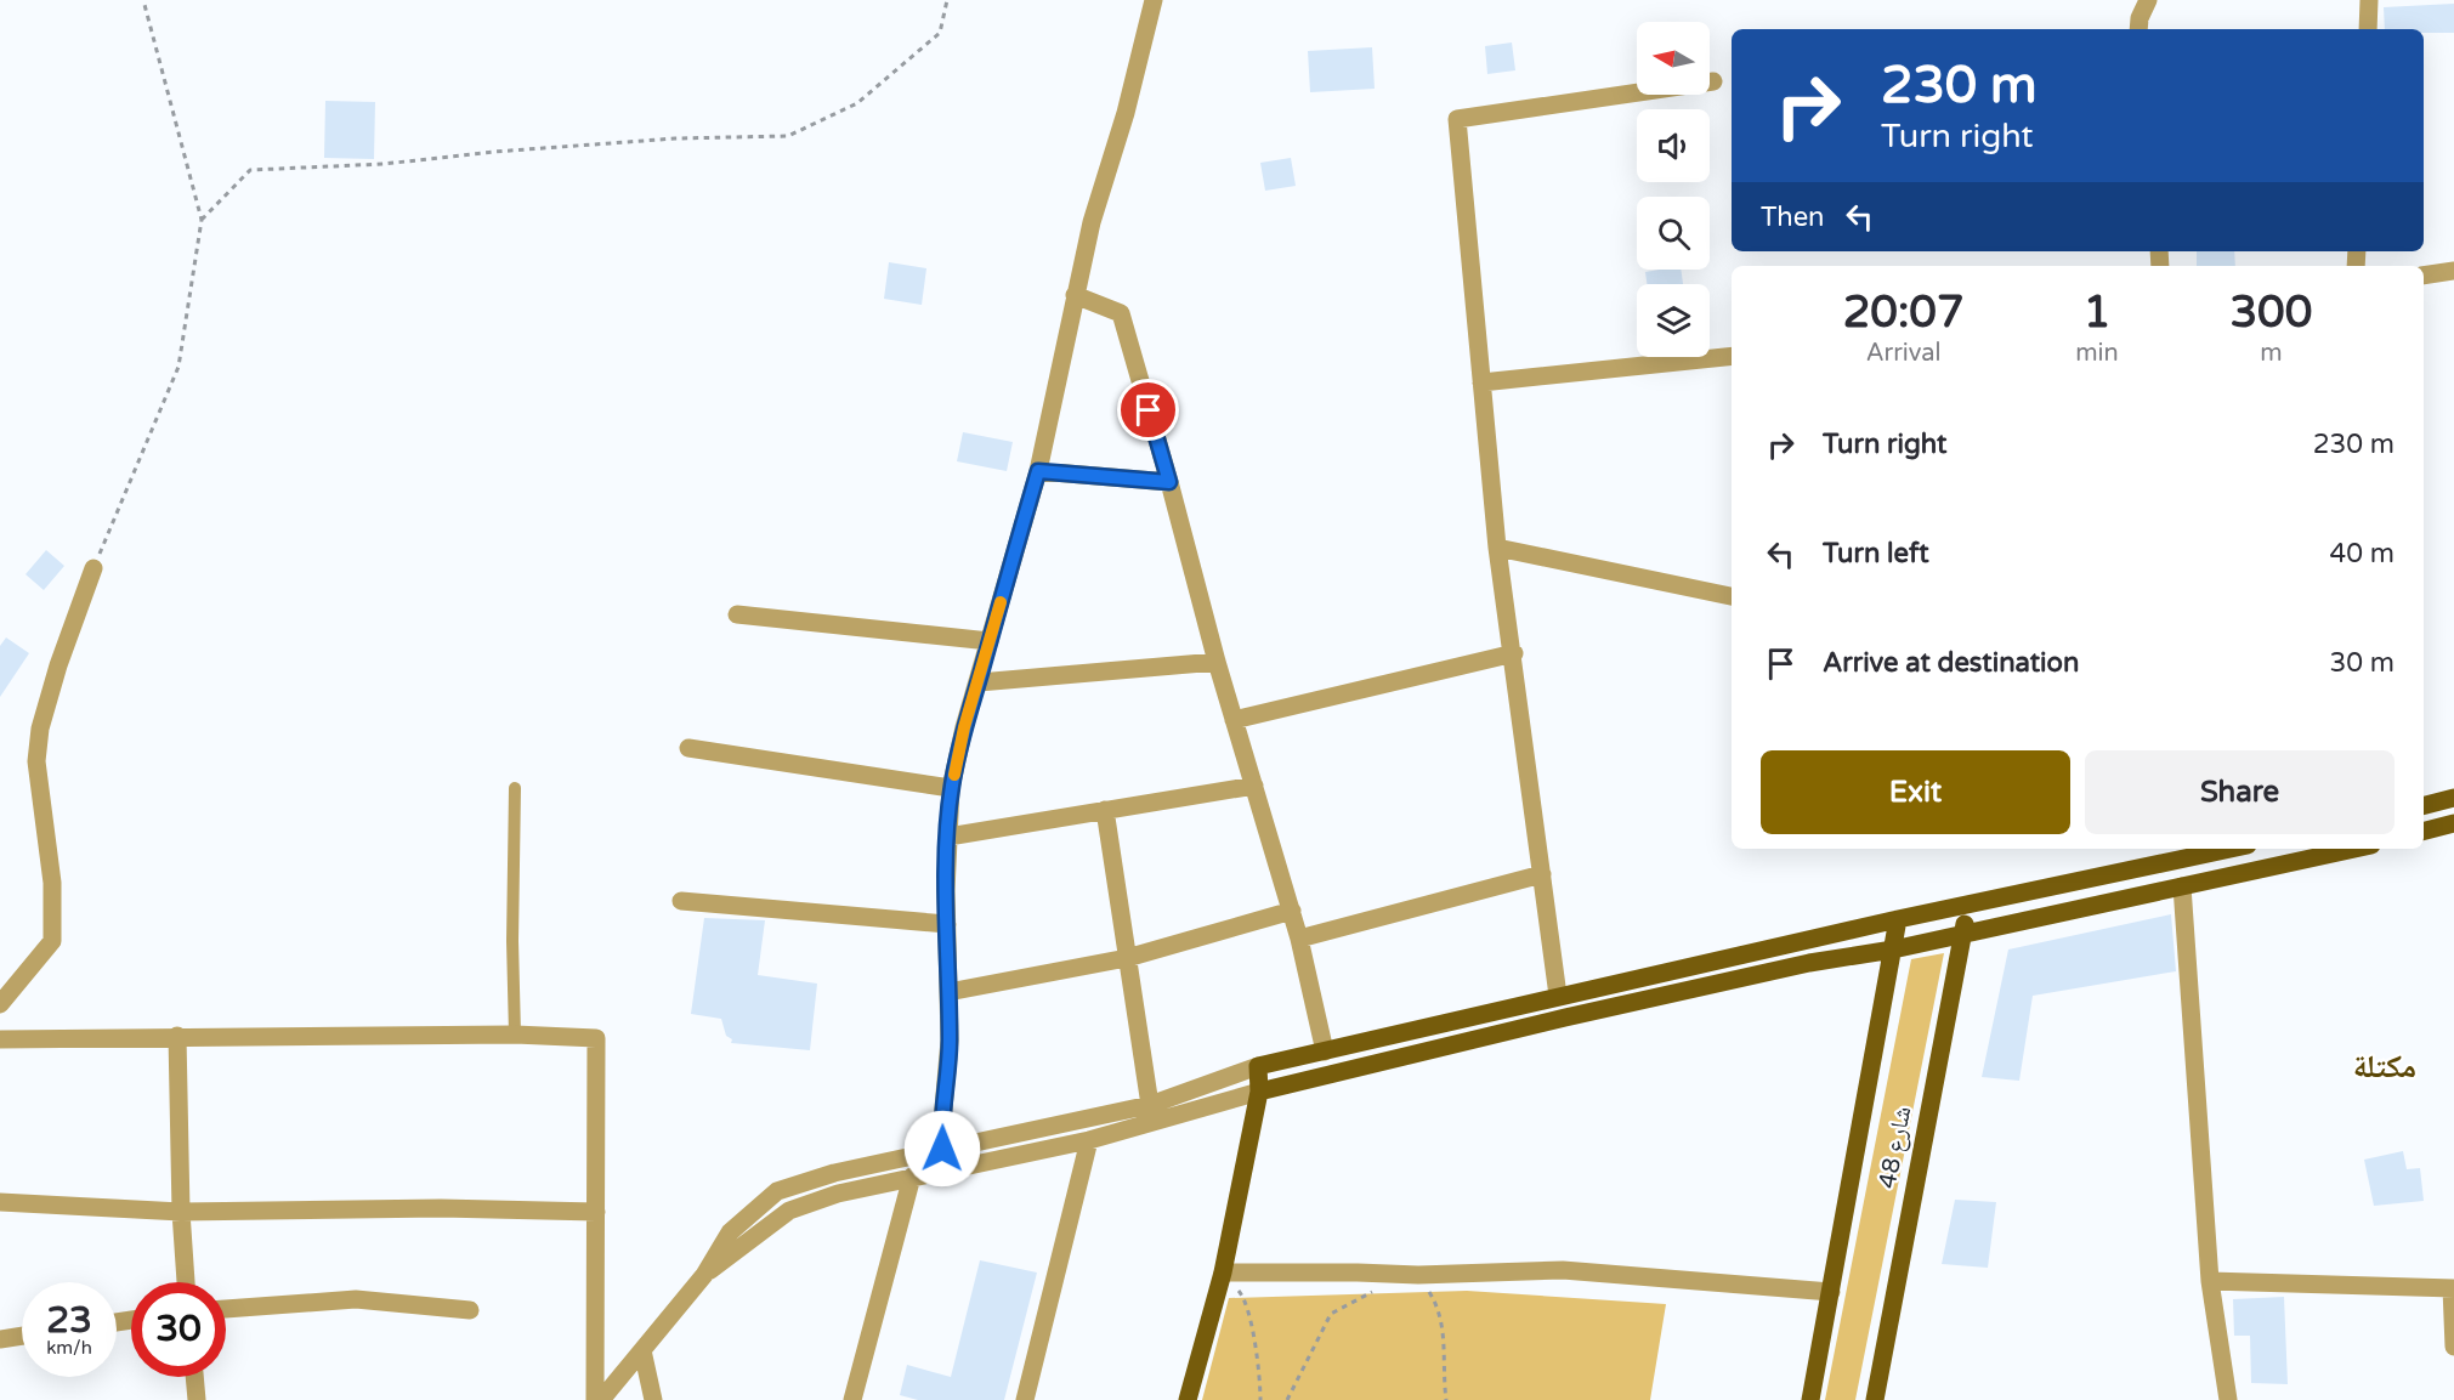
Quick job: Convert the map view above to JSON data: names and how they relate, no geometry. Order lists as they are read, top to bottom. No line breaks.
{"streets":{"main road":["48 شارع"]},"districts":["مكتلة"],"north":"left","page":{"turn":["230 m","Turn right"],"then":"Then","eta":["20:07","Arrival","1","min","300","m"],"list":[{"name":"Turn right","value":"230 m"},{"name":"Turn left","value":"40 m"},{"name":"Arrive at destination","value":"30 m"}],"buttons":["Exit","Share"],"speed":"23 km/h","limit":"30"}}
